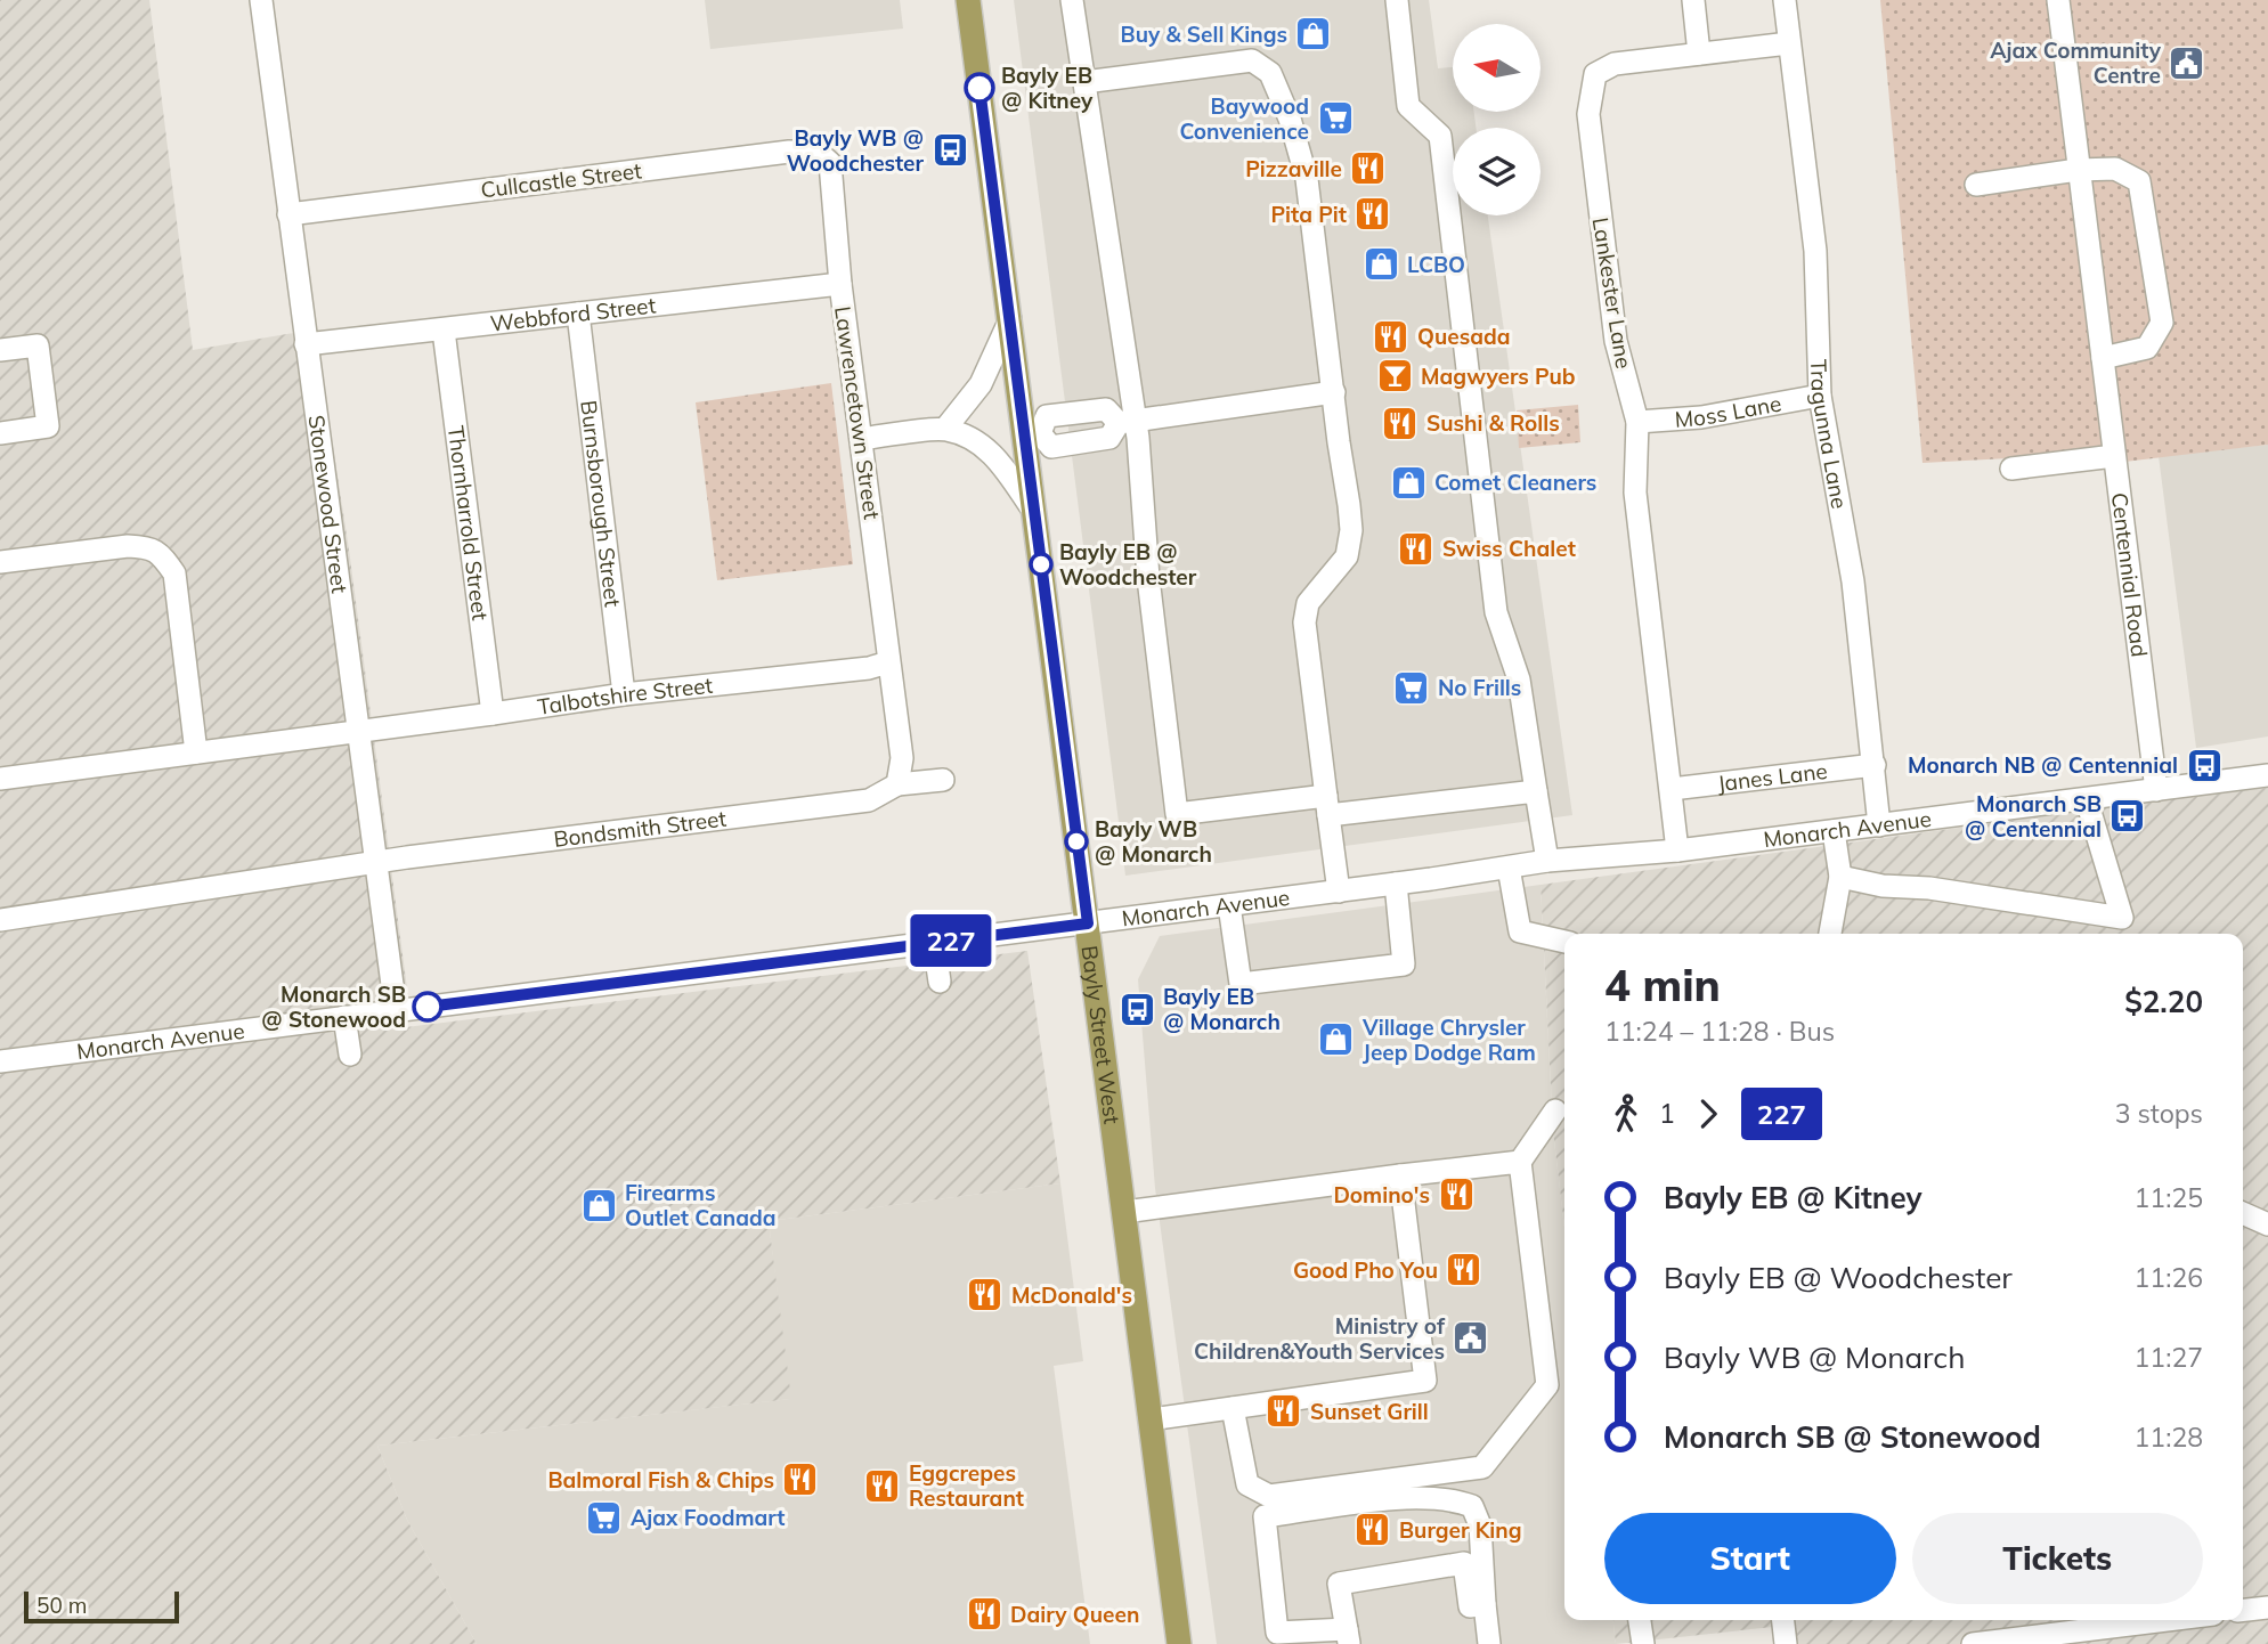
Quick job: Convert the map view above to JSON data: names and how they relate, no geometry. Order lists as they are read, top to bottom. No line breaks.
{"streets":{"main road":["Bayly Street West"],"street":["Cullcastle Street","Lankester Lane","Webbford Street","Moss Lane","Lawrencetown Street","Tragunna Lane","Burnsborough Street","Stonewood Street","Thornharrold Street","Centennial Road","Talbotshire Street","Janes Lane","Bondsmith Street","Monarch Avenue"]},"crossings":[["Cullcastle Street","Lawrencetown Street"],["Cullcastle Street","Stonewood Street"],["Lankester Lane","Moss Lane"],["Lankester Lane","Tragunna Lane"],["Lankester Lane","Janes Lane"],["Lankester Lane","Monarch Avenue"],["Webbford Street","Lawrencetown Street"],["Webbford Street","Burnsborough Street"],["Webbford Street","Stonewood Street"],["Webbford Street","Thornharrold Street"],["Moss Lane","Tragunna Lane"],["Lawrencetown Street","Talbotshire Street"],["Tragunna Lane","Janes Lane"],["Tragunna Lane","Monarch Avenue"],["Burnsborough Street","Talbotshire Street"],["Stonewood Street","Talbotshire Street"],["Stonewood Street","Bondsmith Street"],["Stonewood Street","Monarch Avenue"],["Thornharrold Street","Talbotshire Street"],["Centennial Road","Monarch Avenue"],["Monarch Avenue","Bayly Street West"]],"places":{"shop":["Buy & Sell Kings","LCBO","Comet Cleaners","Village Chrysler Jeep Dodge Ram","Firearms Outlet Canada"],"public building":["Ajax Community Centre","Ministry of Children&Youth Services"],"other":["Bayly EB @ Kitney","Bayly EB @ Woodchester","Bayly WB @ Monarch","Monarch SB @ Stonewood"],"supermarket":["Baywood Convenience","No Frills","Ajax Foodmart"],"bus stop":["Bayly WB @ Woodchester","Monarch NB @ Centennial","Monarch SB @ Centennial","Bayly EB @ Monarch"],"restaurant":["Pizzaville","Pita Pit","Quesada","Sushi & Rolls","Swiss Chalet","Domino's","Good Pho You","McDonald's","Sunset Grill","Balmoral Fish & Chips","Eggcrepes Restaurant","Burger King","Dairy Queen"],"bar":["Magwyers Pub"]},"lines":["bus line 227"],"scale_bar":"50 m","north":"left","page":{"on_map":"227","heading":["4 min","11:24 – 11:28 · Bus","$2.20"],"legs":["1","227","3 stops"],"list":[{"name":"Bayly EB @ Kitney","value":"11:25"},{"name":"Bayly EB @ Woodchester","value":"11:26"},{"name":"Bayly WB @ Monarch","value":"11:27"},{"name":"Monarch SB @ Stonewood","value":"11:28"}],"buttons":["Start","Tickets"],"scale":"50 m"}}
